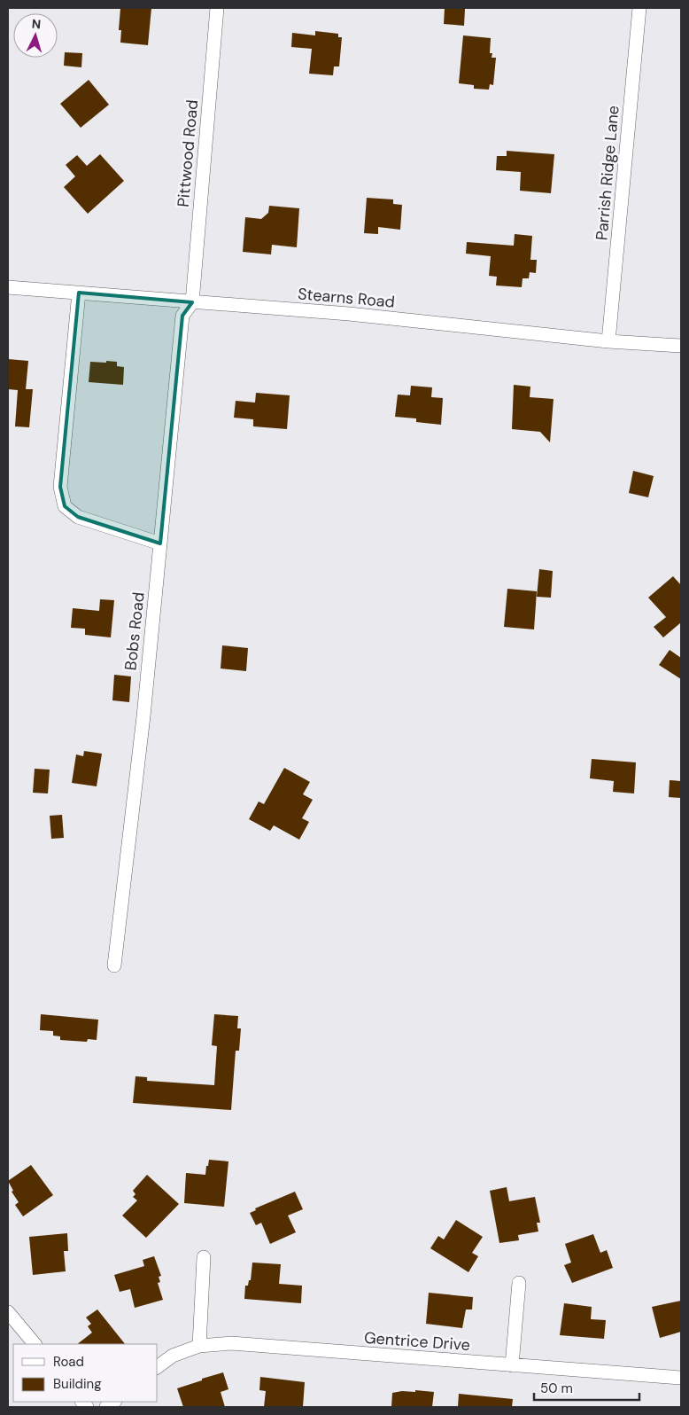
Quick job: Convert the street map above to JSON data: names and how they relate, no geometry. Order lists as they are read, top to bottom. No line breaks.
{"streets":{"street":["Pittwood Road","Parrish Ridge Lane","Stearns Road","Bobs Road","Gentrice Drive"]},"crossings":[["Pittwood Road","Stearns Road"],["Pittwood Road","Bobs Road"],["Parrish Ridge Lane","Stearns Road"],["Stearns Road","Bobs Road"]],"legend":["Road","Building"],"scale_bar":"50 m","north":"top"}
